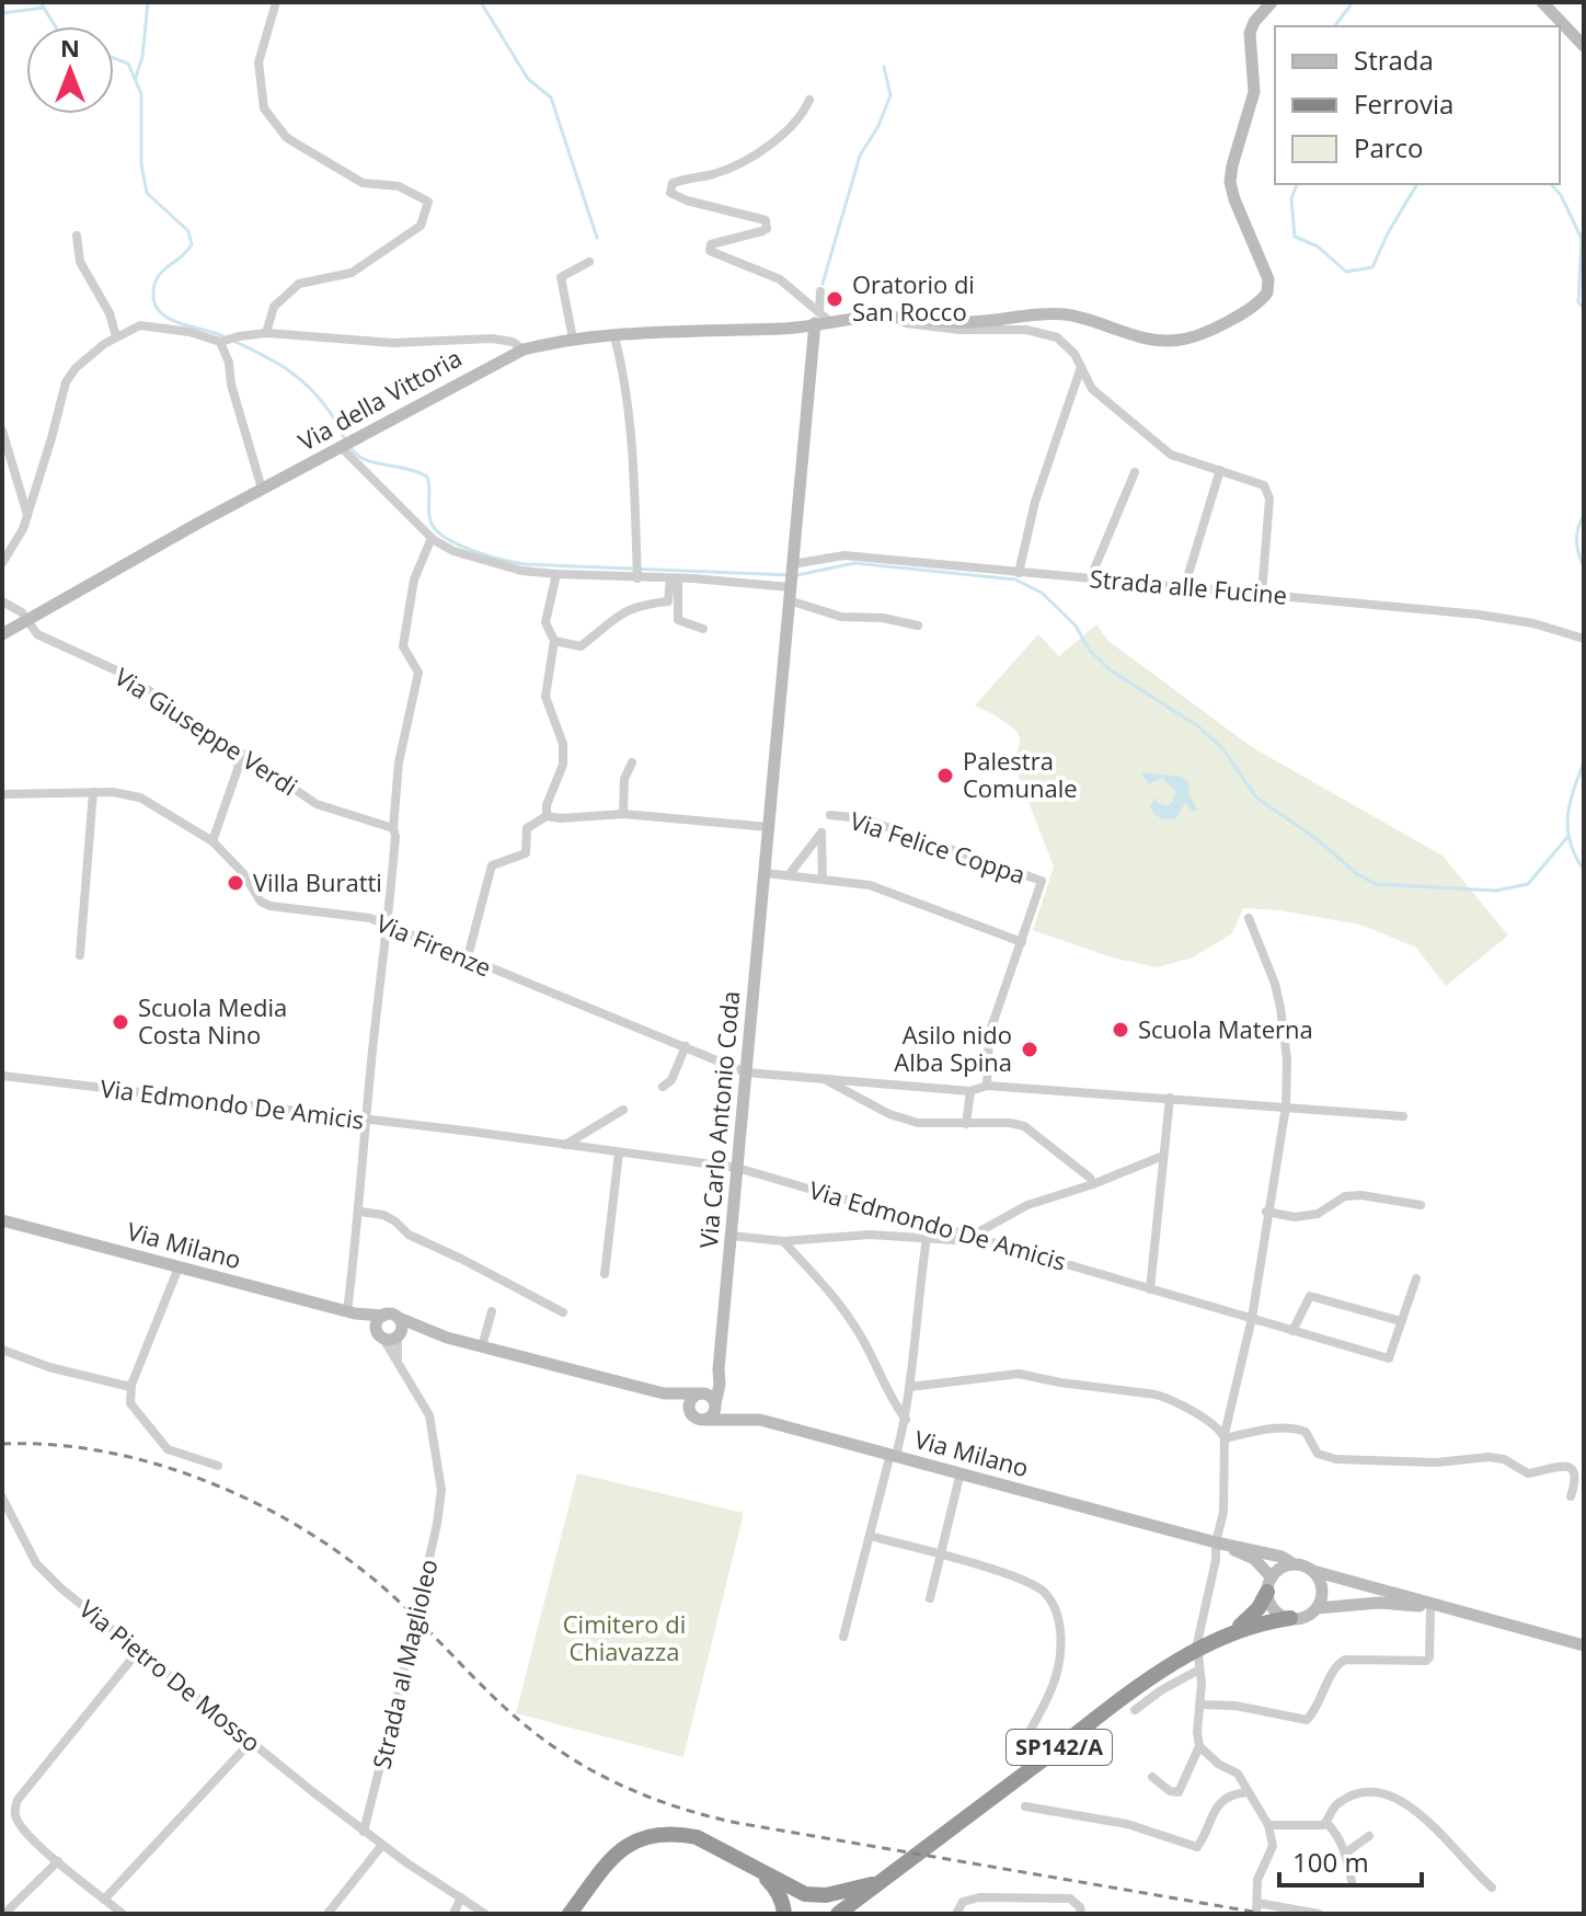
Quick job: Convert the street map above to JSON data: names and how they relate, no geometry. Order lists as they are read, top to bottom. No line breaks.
{"streets":{"highway":["SP142/A"],"street":["Via della Vittoria","Strada alle Fucine","Via Giuseppe Verdi","Via Felice Coppa","Via Firenze","Via Edmondo De Amicis","Via Carlo Antonio Coda","Via Milano","Strada al Maglioleo","Via Pietro De Mosso"]},"crossings":[["Via della Vittoria","Via Giuseppe Verdi"],["Via della Vittoria","Via Carlo Antonio Coda"],["Strada alle Fucine","Via Carlo Antonio Coda"],["Via Firenze","Via Carlo Antonio Coda"],["Via Edmondo De Amicis","Via Carlo Antonio Coda"],["Via Carlo Antonio Coda","Via Milano"],["Via Milano","Strada al Maglioleo"],["Via Milano","SP142/A"],["Strada al Maglioleo","Via Pietro De Mosso"]],"parks":["Cimitero di Chiavazza"],"places":["Oratorio di San Rocco","Palestra Comunale","Villa Buratti","Scuola Media Costa Nino","Scuola Materna","Asilo nido Alba Spina"],"legend":["Strada","Ferrovia","Parco"],"scale_bar":"100 m","north":"top"}
